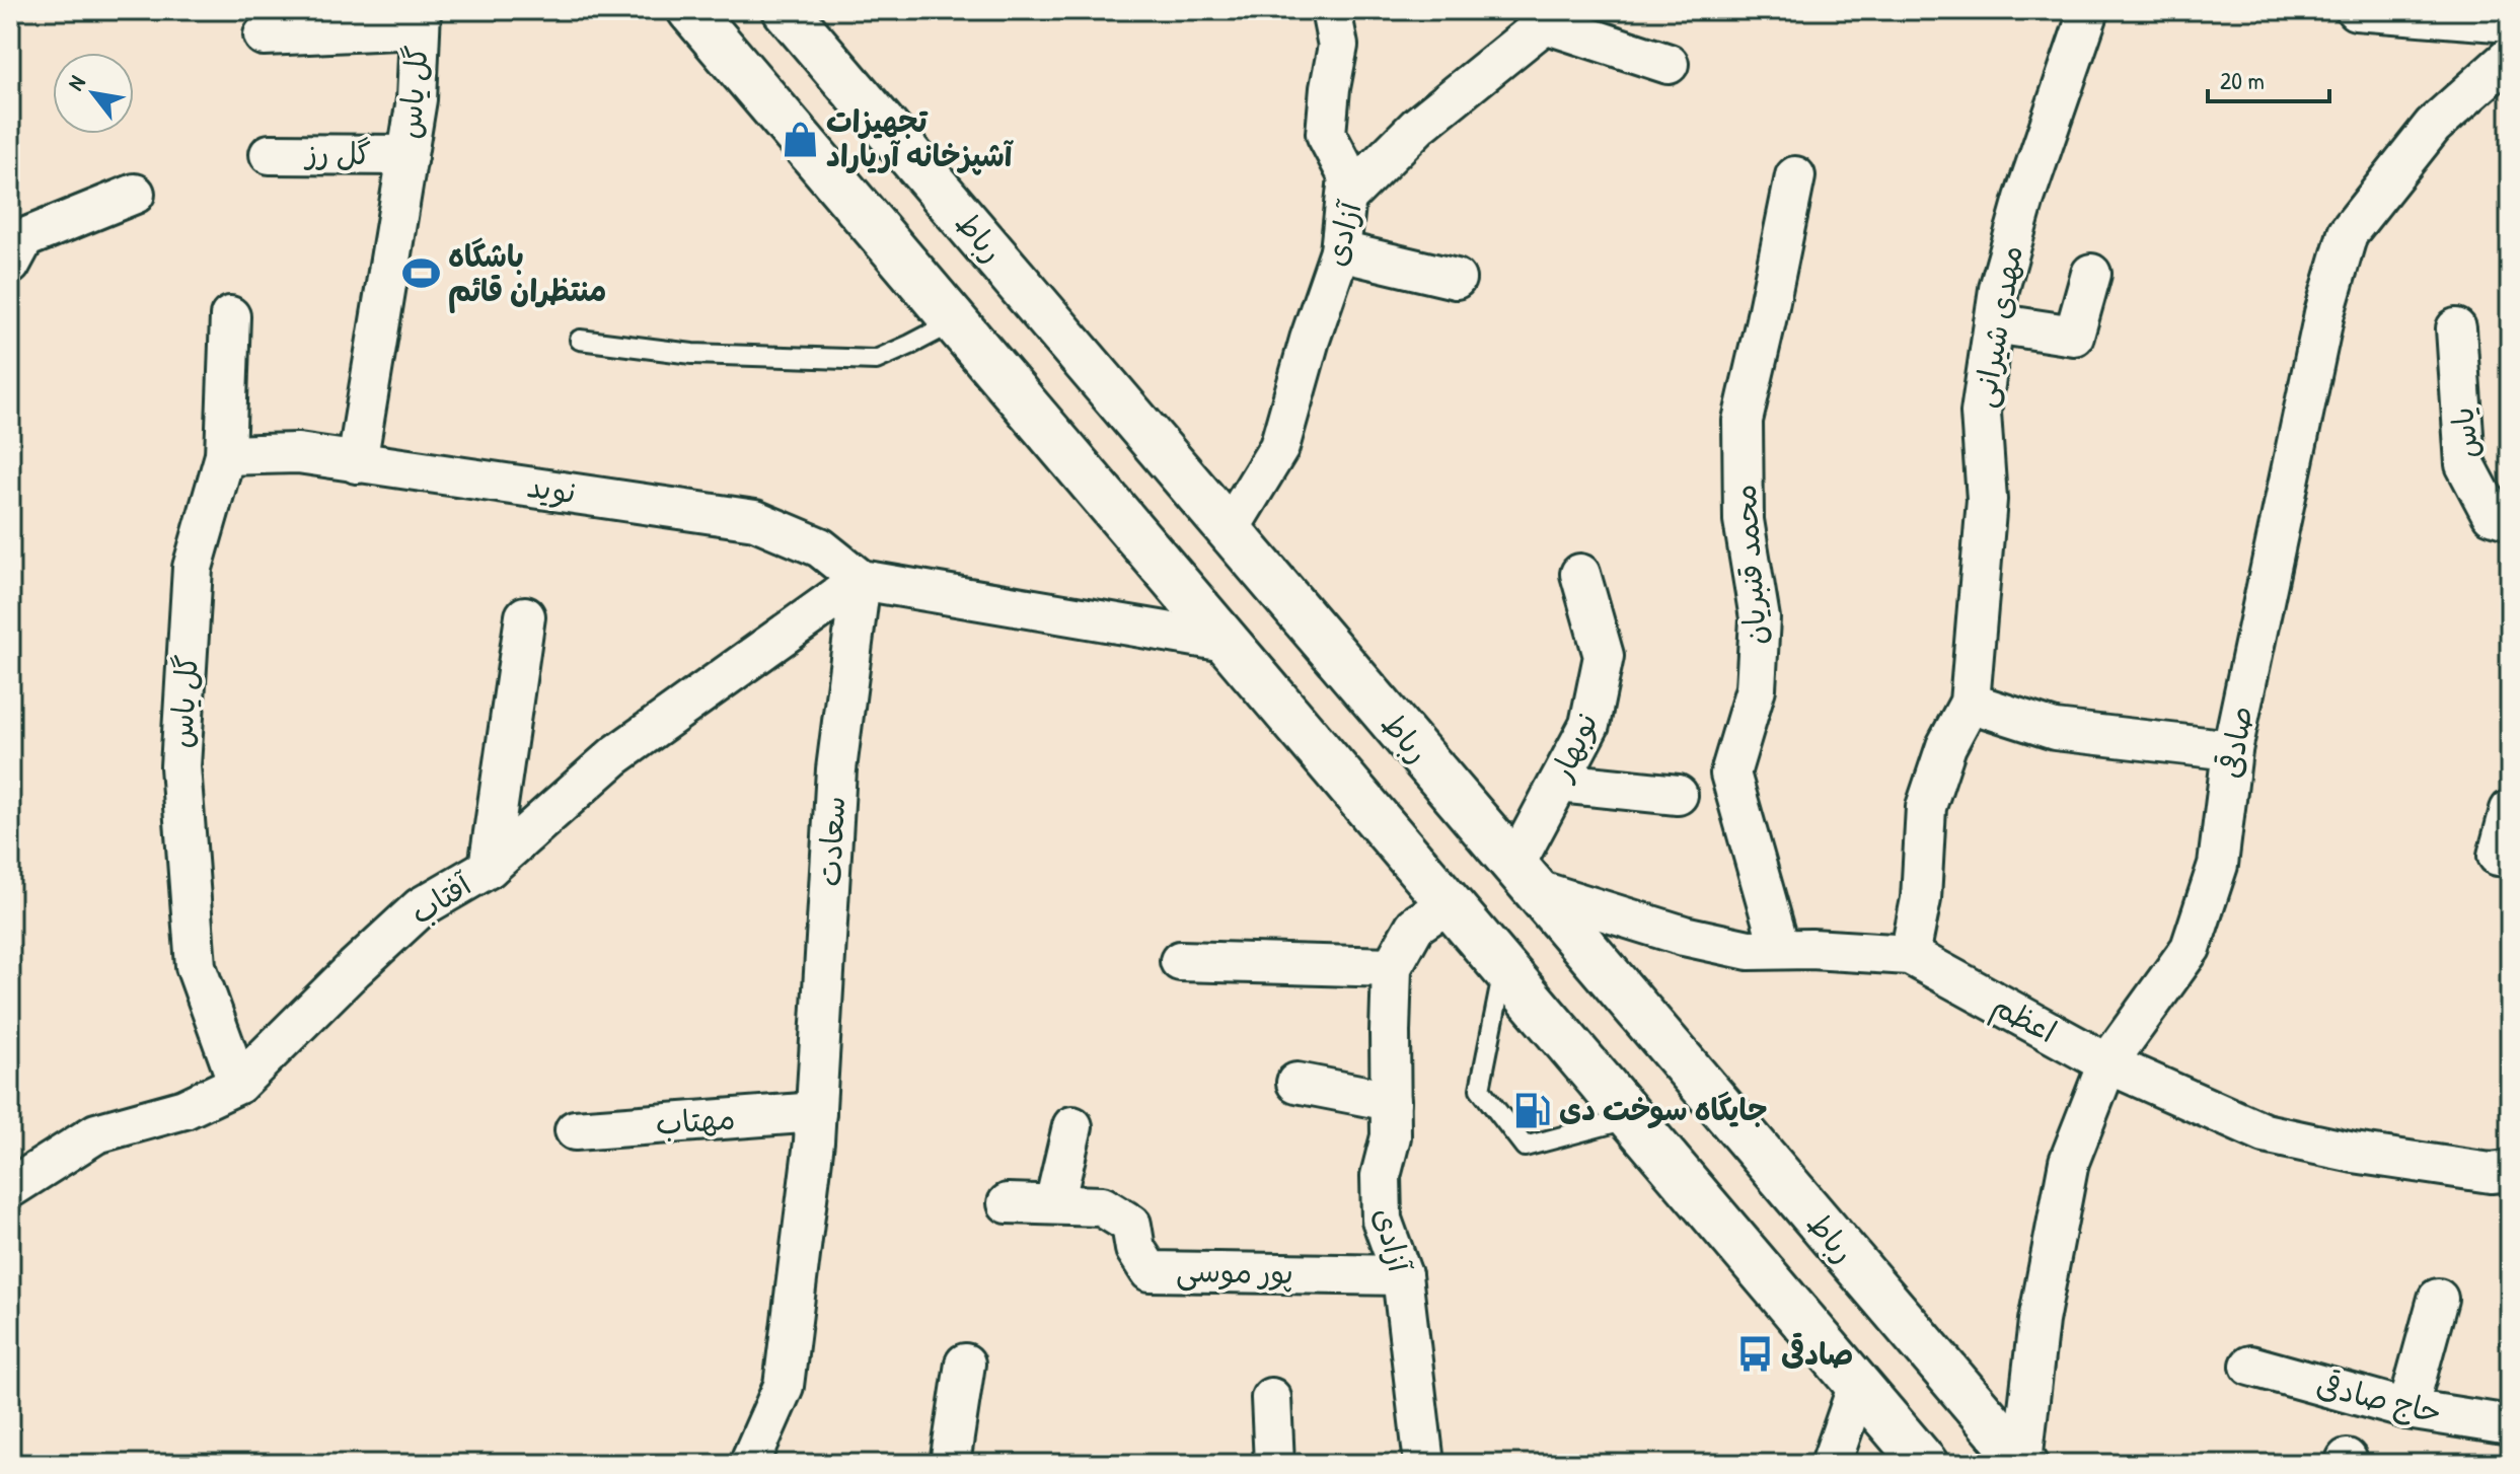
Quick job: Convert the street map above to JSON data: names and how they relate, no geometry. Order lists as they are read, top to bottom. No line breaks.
{"streets":{"main road":["رباط"],"street":["گل یاس","گل رز","آزادی","مهدی شیرانی","یاس","نوید","محمد قنبریان","صادقی","نوبهار","سعادت","آفتاب","اعظم","مهتاب","پور موسی","حاج صادقی"]},"crossings":[["گل یاس","گل رز"],["گل یاس","نوید"],["گل یاس","آفتاب"],["آزادی","رباط"],["آزادی","پور موسی"],["رباط","صادقی"],["رباط","نوبهار"],["رباط","اعظم"],["مهدی شیرانی","اعظم"],["نوید","سعادت"],["نوید","آفتاب"],["محمد قنبریان","اعظم"],["صادقی","اعظم"],["نوبهار","اعظم"],["سعادت","آفتاب"],["سعادت","مهتاب"]],"places":{"shop":["تجهیزات آشپزخانه آریاراد"],"sports":["باشگاه منتظران قائم"],"fuel station":["جایگاه سوخت دی"],"bus stop":["صادقی"]},"scale_bar":"20 m","north":"top left"}
